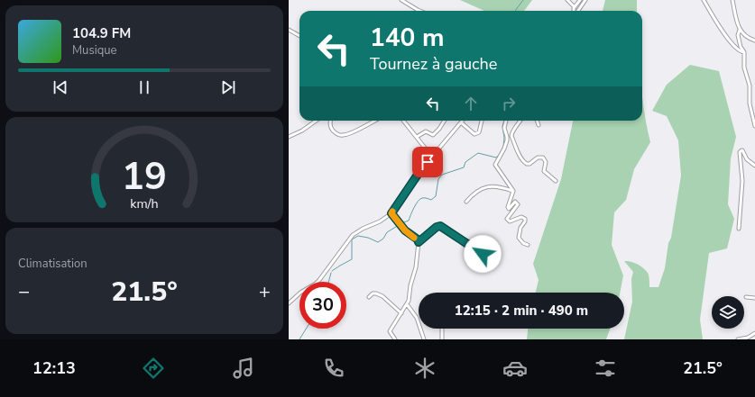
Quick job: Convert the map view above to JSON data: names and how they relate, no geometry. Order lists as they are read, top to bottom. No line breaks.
{"page":{"turn":["140 m","Tournez à gauche"],"song":["104.9 FM","Musique"],"tile":"Climatisation","heat":["−","21.5°","+"],"limit":"30","trip":"12:15 · 2 min · 490 m","tabs":["12:13","21.5°"],"gauge":["19","km/h"]}}
